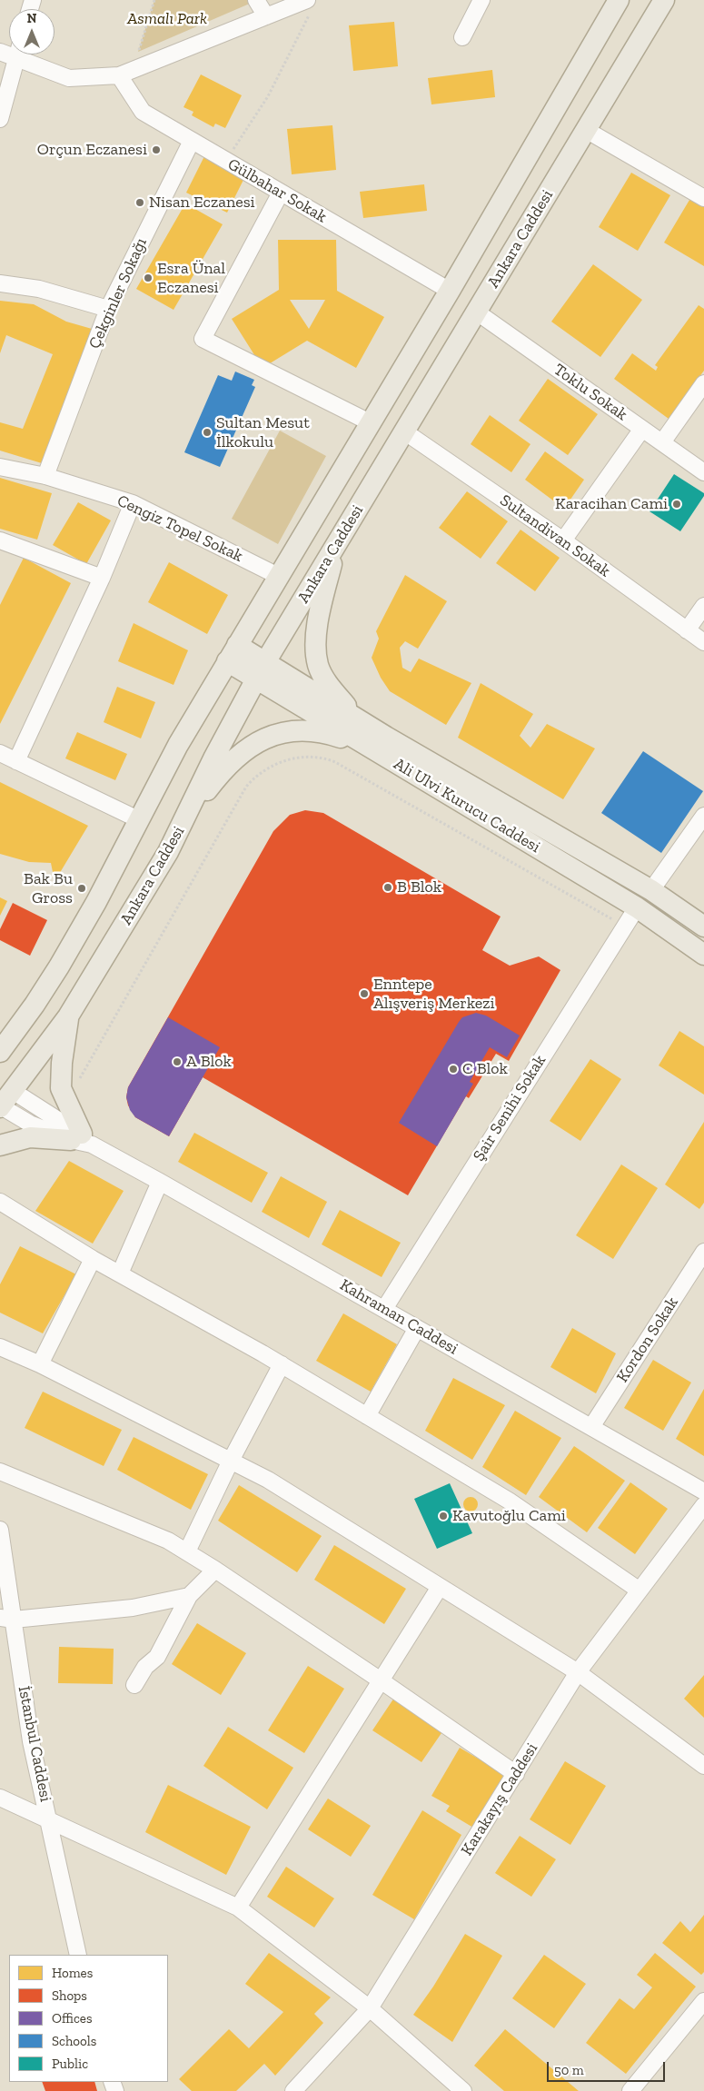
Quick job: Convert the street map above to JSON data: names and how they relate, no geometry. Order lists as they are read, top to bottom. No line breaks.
{"streets":{"main road":["Ankara Caddesi","Ali Ulvi Kurucu Caddesi"],"street":["Gülbahar Sokak","Çekginler Sokağı","Toklu Sokak","Cengiz Topel Sokak","Sultandivan Sokak","Şair Senihi Sokak","Kahraman Caddesi","Kordon Sokak","İstanbul Caddesi","Karakayış Caddesi"]},"crossings":[["Gülbahar Sokak","Çekginler Sokağı"],["Ankara Caddesi","Toklu Sokak"],["Ankara Caddesi","Sultandivan Sokak"],["Ankara Caddesi","Ali Ulvi Kurucu Caddesi"],["Ankara Caddesi","Kahraman Caddesi"],["Çekginler Sokağı","Cengiz Topel Sokak"],["Ali Ulvi Kurucu Caddesi","Şair Senihi Sokak"],["Şair Senihi Sokak","Kahraman Caddesi"],["Kahraman Caddesi","Kordon Sokak"]],"parks":["Asmalı Park"],"places":["Orçun Eczanesi","Nisan Eczanesi","Esra Ünal Eczanesi","Sultan Mesut İlkokulu","Karacihan Cami","B Blok","Bak Bu Gross","Enntepe Alışveriş Merkezi","A Blok","C Blok","Kavutoğlu Cami"],"legend":["Homes","Shops","Offices","Schools","Public"],"scale_bar":"50 m","north":"top"}
